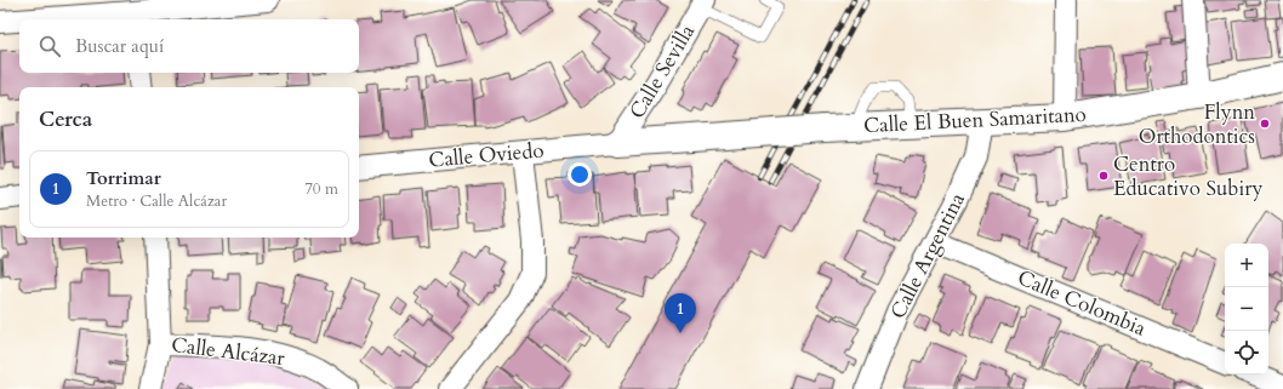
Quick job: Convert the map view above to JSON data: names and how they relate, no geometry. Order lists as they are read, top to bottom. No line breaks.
{"streets":{"street":["Calle Sevilla","Calle El Buen Samaritano","Calle Oviedo","Calle Argentina","Calle Colombia","Calle Alcázar"]},"crossings":[["Calle Sevilla","Calle El Buen Samaritano"],["Calle Sevilla","Calle Oviedo"],["Calle El Buen Samaritano","Calle Oviedo"],["Calle El Buen Samaritano","Calle Argentina"],["Calle Argentina","Calle Colombia"]],"places":["Flynn Orthodontics","Centro Educativo Subiry"],"page":{"search":"Buscar aquí","heading":"Cerca","list":[{"mark":"1","name":"Torrimar","note":"Metro · Calle Alcázar","value":"70 m"}],"map_buttons":["+","−"],"pins":"1"}}
